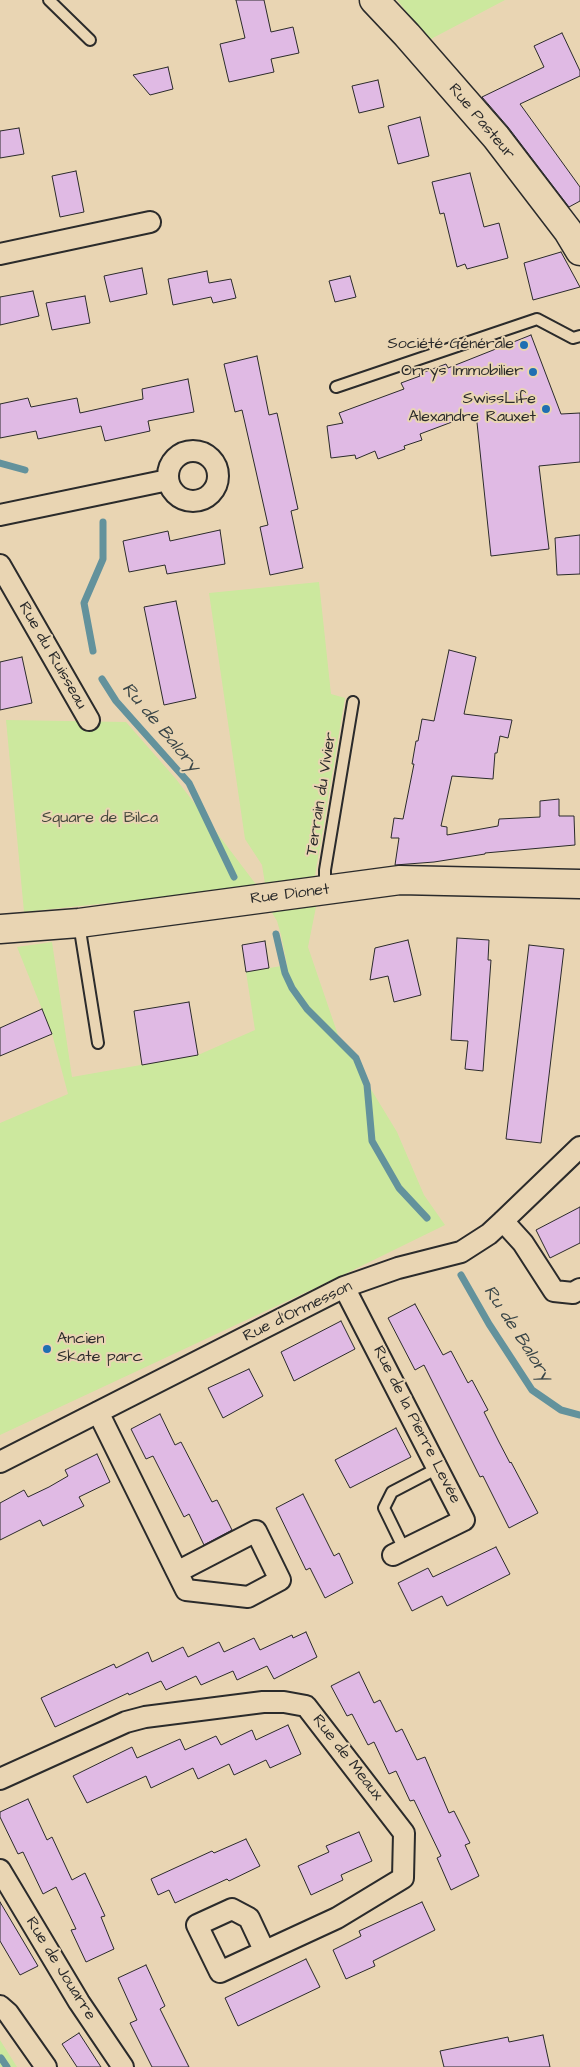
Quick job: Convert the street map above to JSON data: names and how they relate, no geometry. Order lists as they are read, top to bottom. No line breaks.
{"streets":{"street":["Rue Pasteur","Rue du Ruisseau","Rue Dionet","Rue d'Ormesson","Rue de la Pierre Levée","Rue de Meaux","Rue de Jouarre"],"lane":["Terrain du Vivier"]},"crossings":[["Terrain du Vivier","Rue Dionet"],["Rue d'Ormesson","Rue de la Pierre Levée"]],"water":["Ru de Balory"],"parks":["Square de Bilca"],"places":["Société Générale","Orrys Immobilier","SwissLife Alexandre Rauxet","Ancien Skate parc"]}
